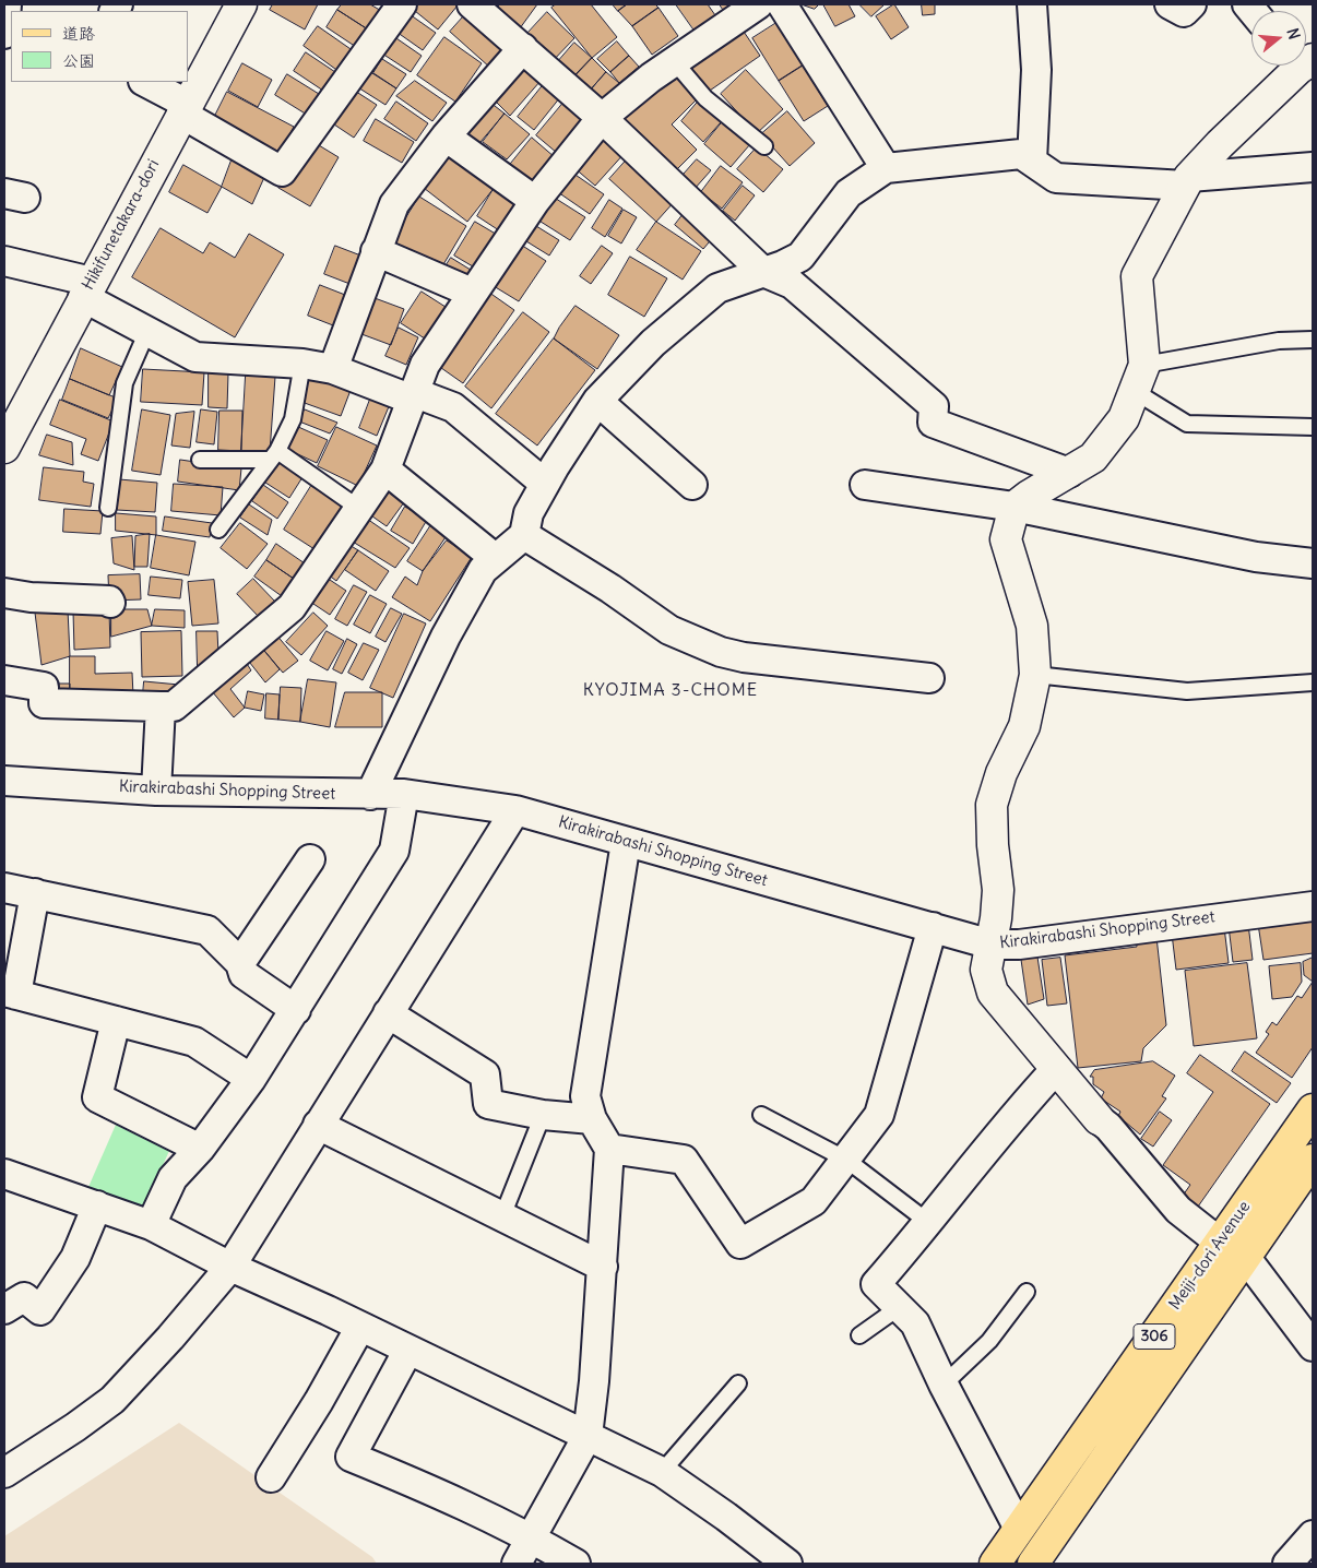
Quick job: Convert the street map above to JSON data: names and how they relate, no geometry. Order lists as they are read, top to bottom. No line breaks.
{"streets":{"main road":["Meiji-dori Avenue","306"],"street":["Hikifunetakara-dori","Kirakirabashi Shopping Street"]},"districts":["KYOJIMA 3-CHOME"],"legend":["道路","公園"],"north":"right"}
